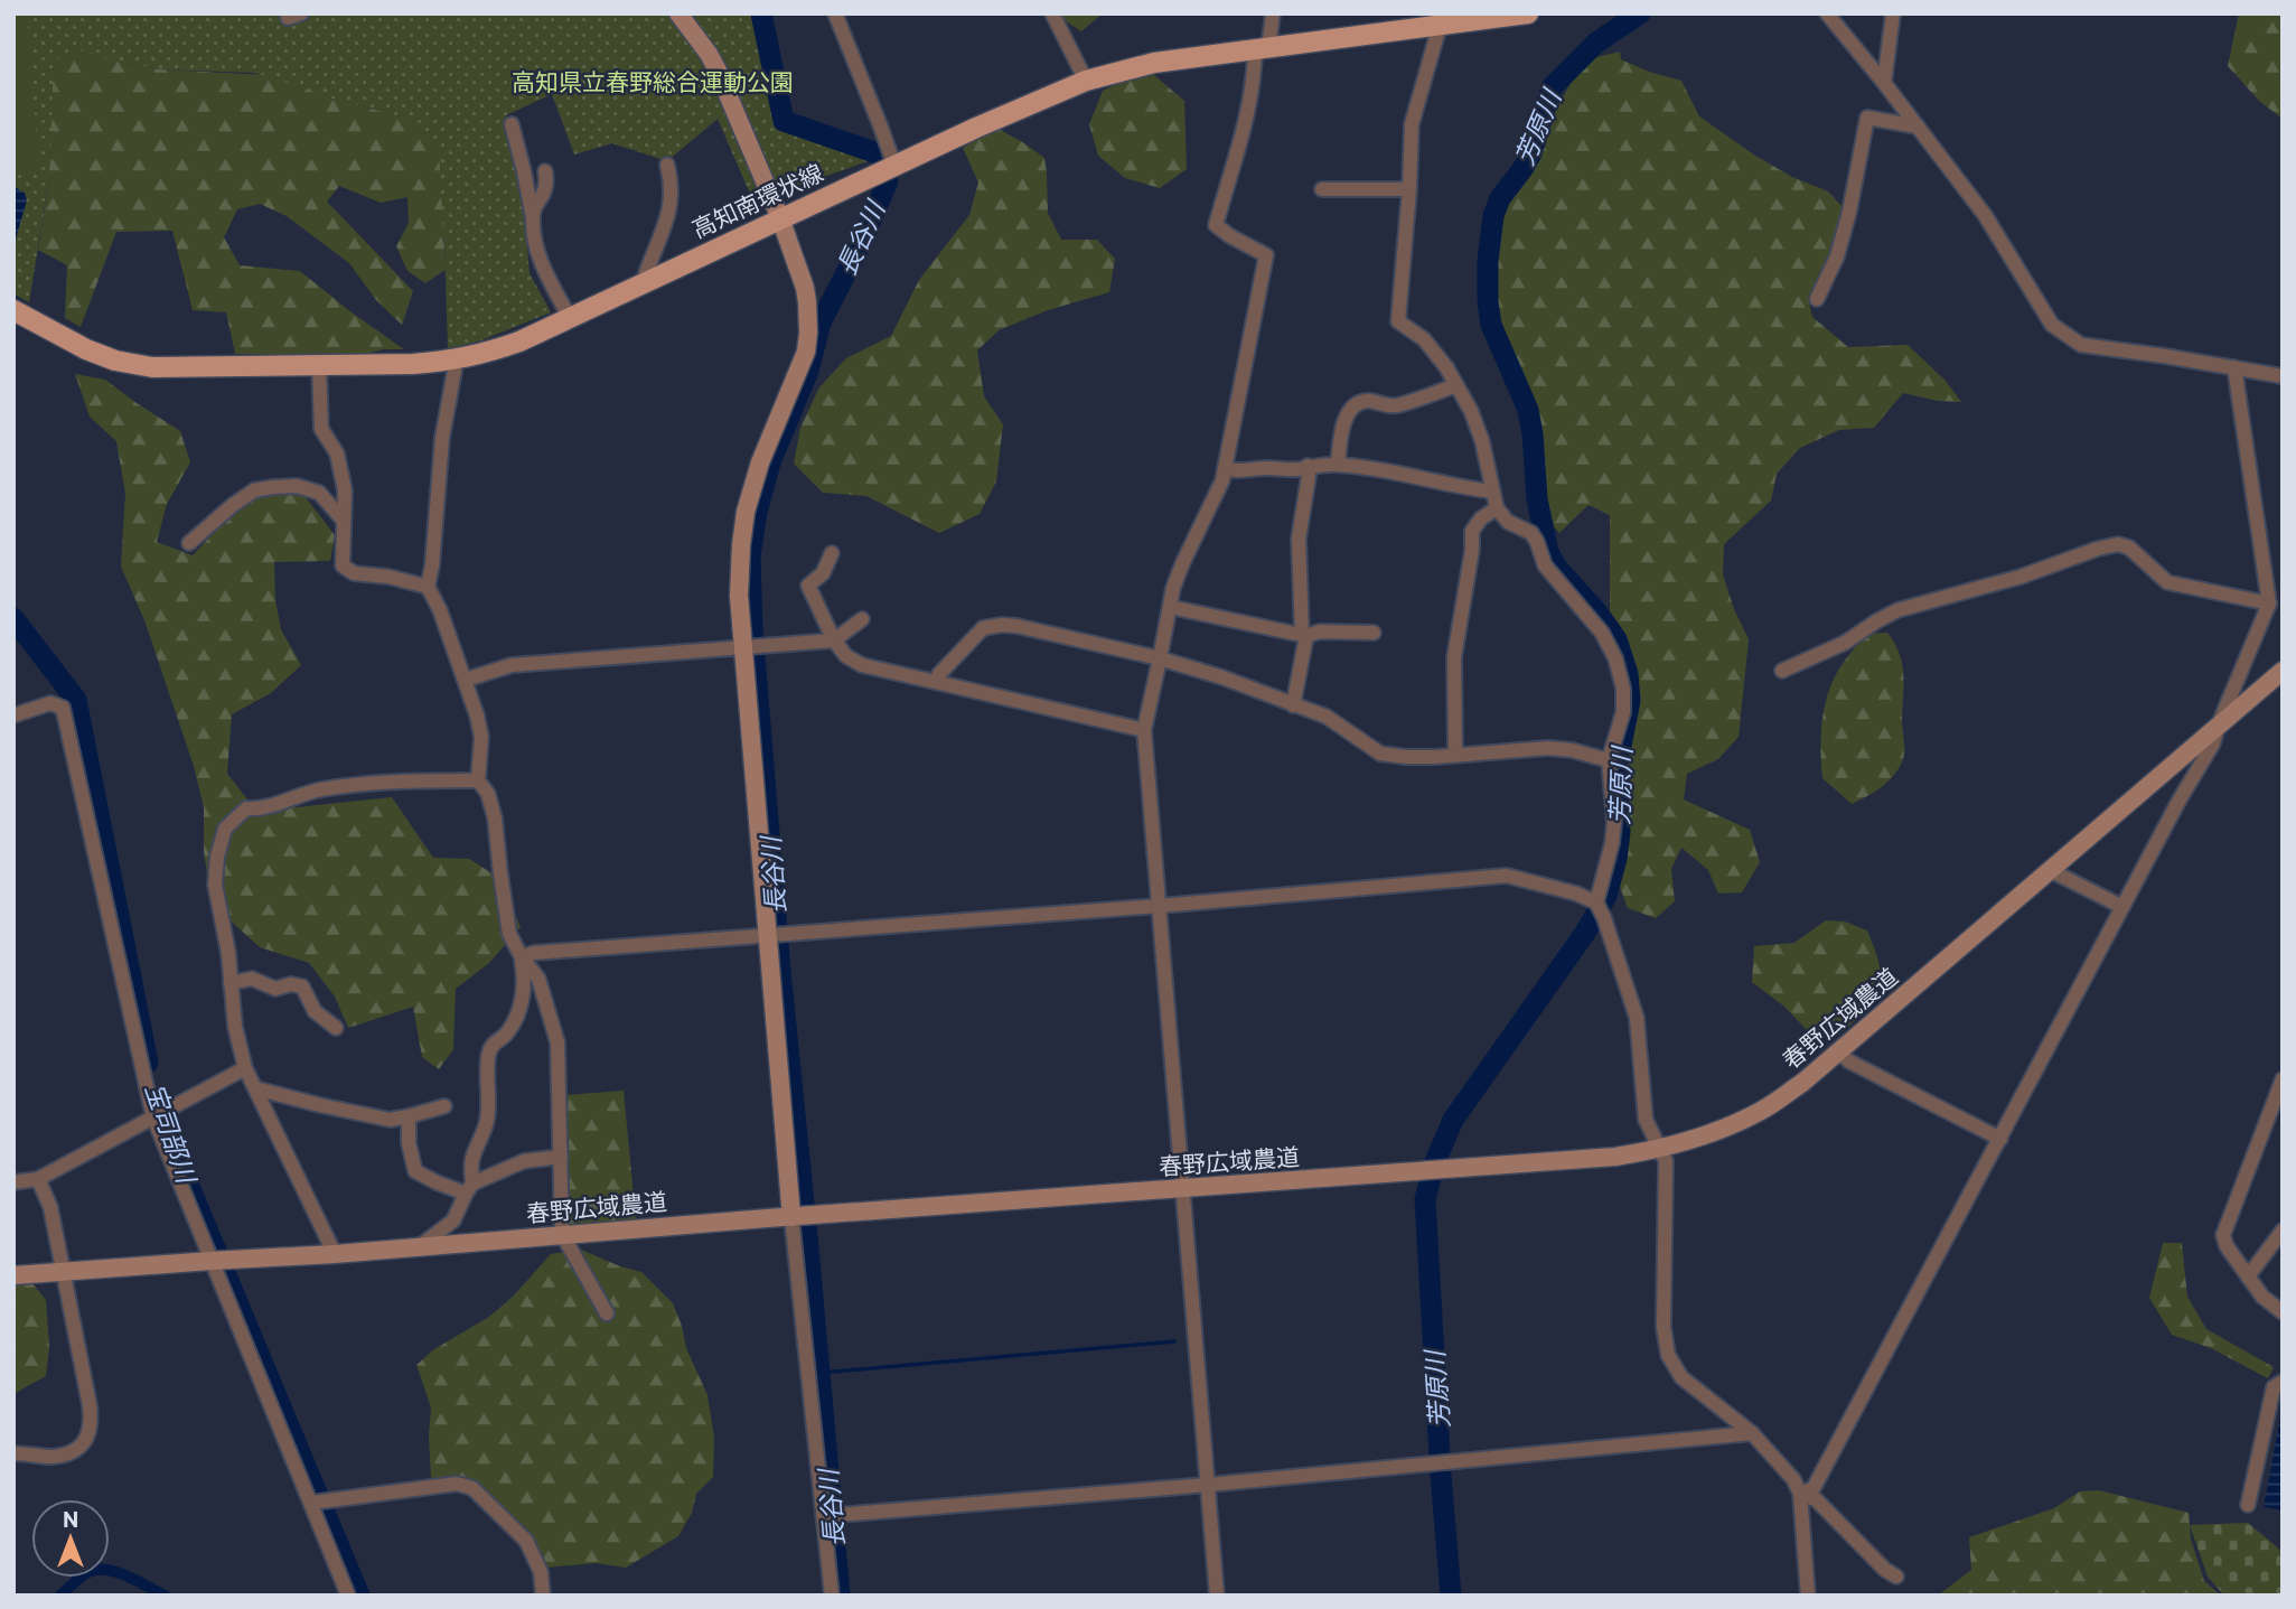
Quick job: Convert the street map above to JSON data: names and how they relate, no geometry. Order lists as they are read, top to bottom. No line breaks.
{"streets":{"main road":["高知南環状線"],"street":["春野広域農道"]},"water":["芳原川","長谷川","宝司部川"],"parks":["高知県立春野総合運動公園"],"north":"top"}
